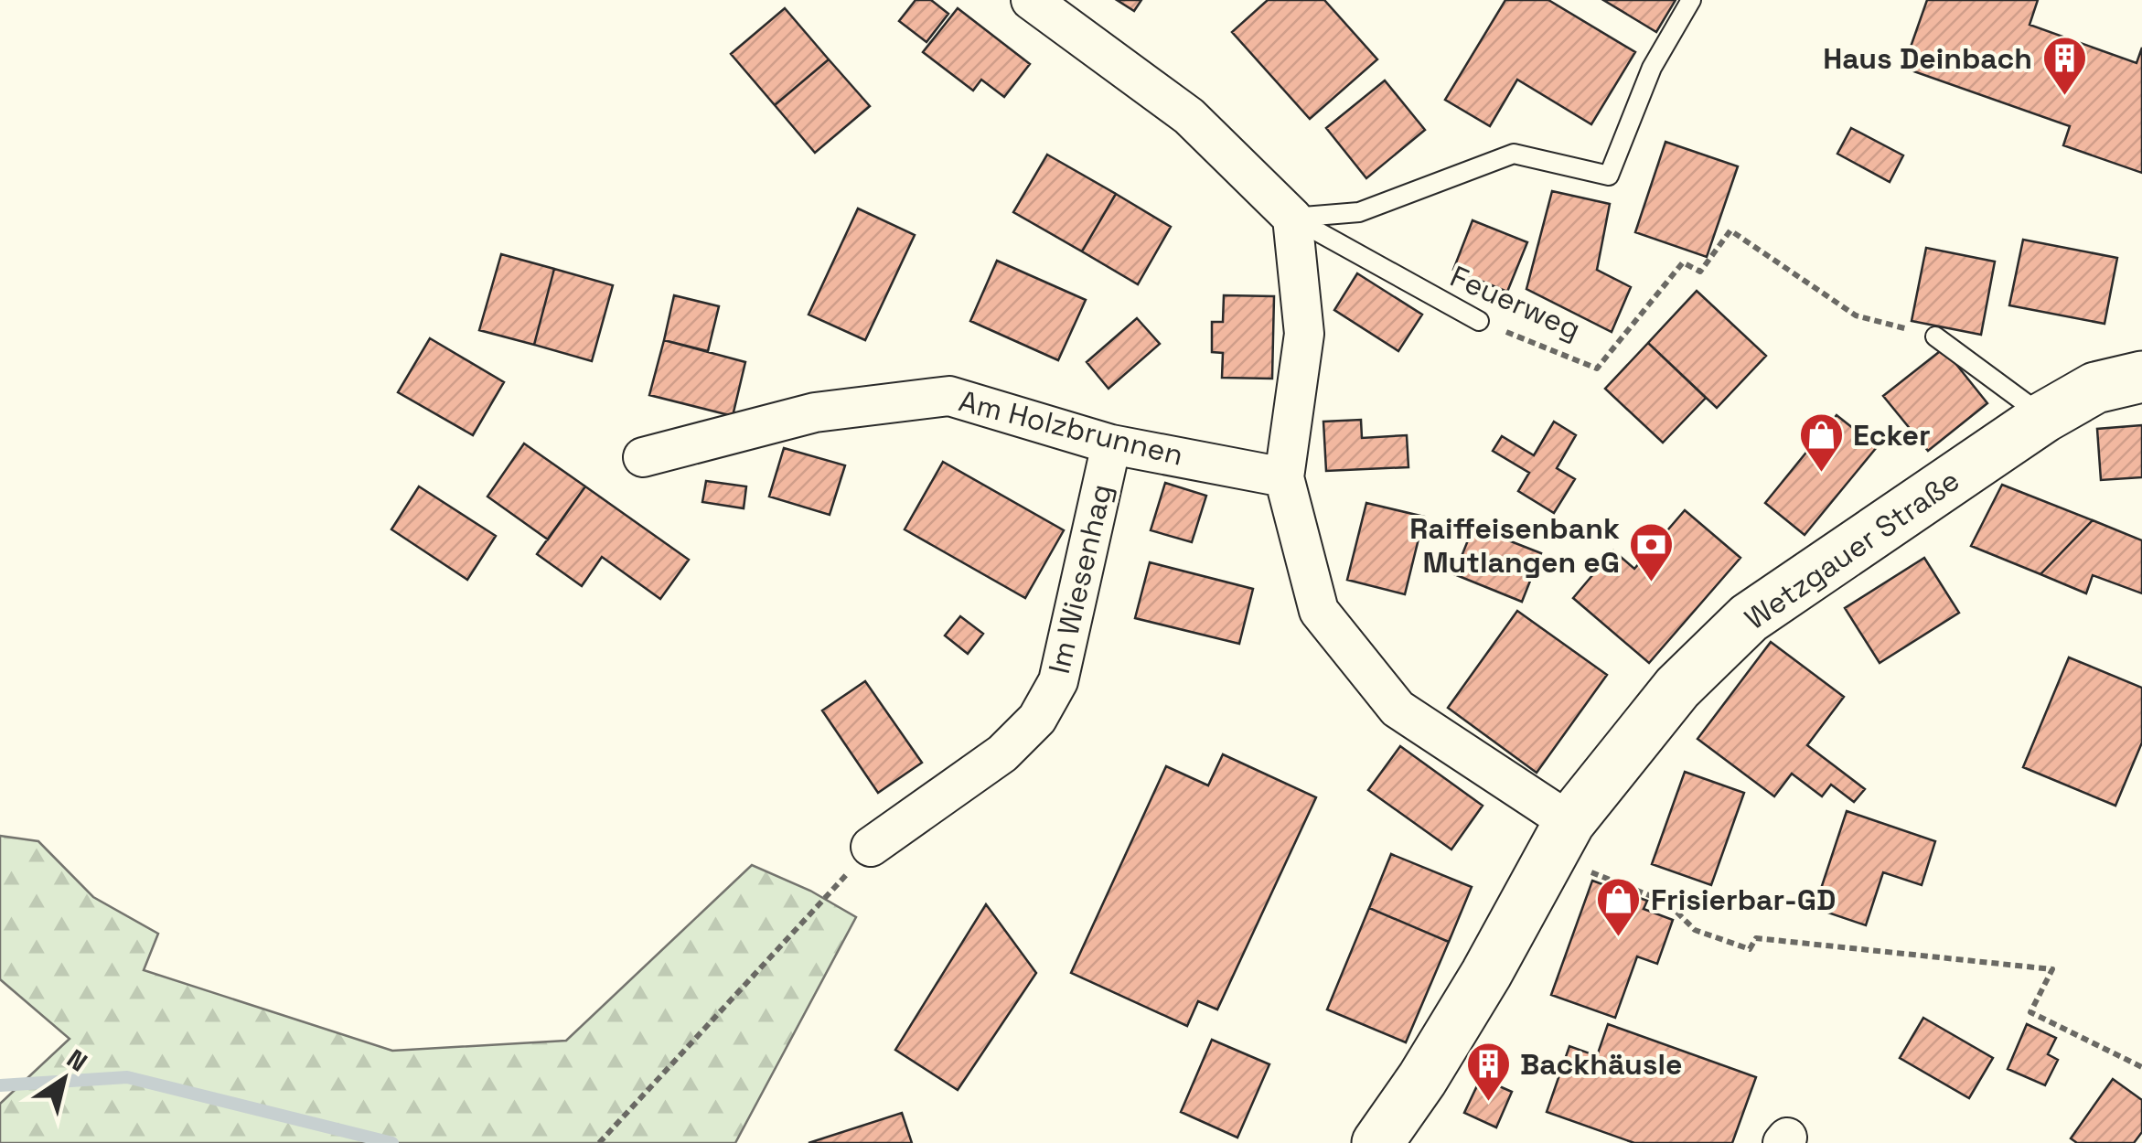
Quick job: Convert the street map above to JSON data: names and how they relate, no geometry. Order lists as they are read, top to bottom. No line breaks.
{"streets":{"street":["Am Holzbrunnen","Wetzgauer Straße","Im Wiesenhag"],"lane":["Feuerweg"]},"crossings":[["Am Holzbrunnen","Im Wiesenhag"]],"places":{"building":["Haus Deinbach","Backhäusle"],"shop":["Ecker","Frisierbar-GD"],"bank":["Raiffeisenbank Mutlangen eG"]},"north":"top right"}
